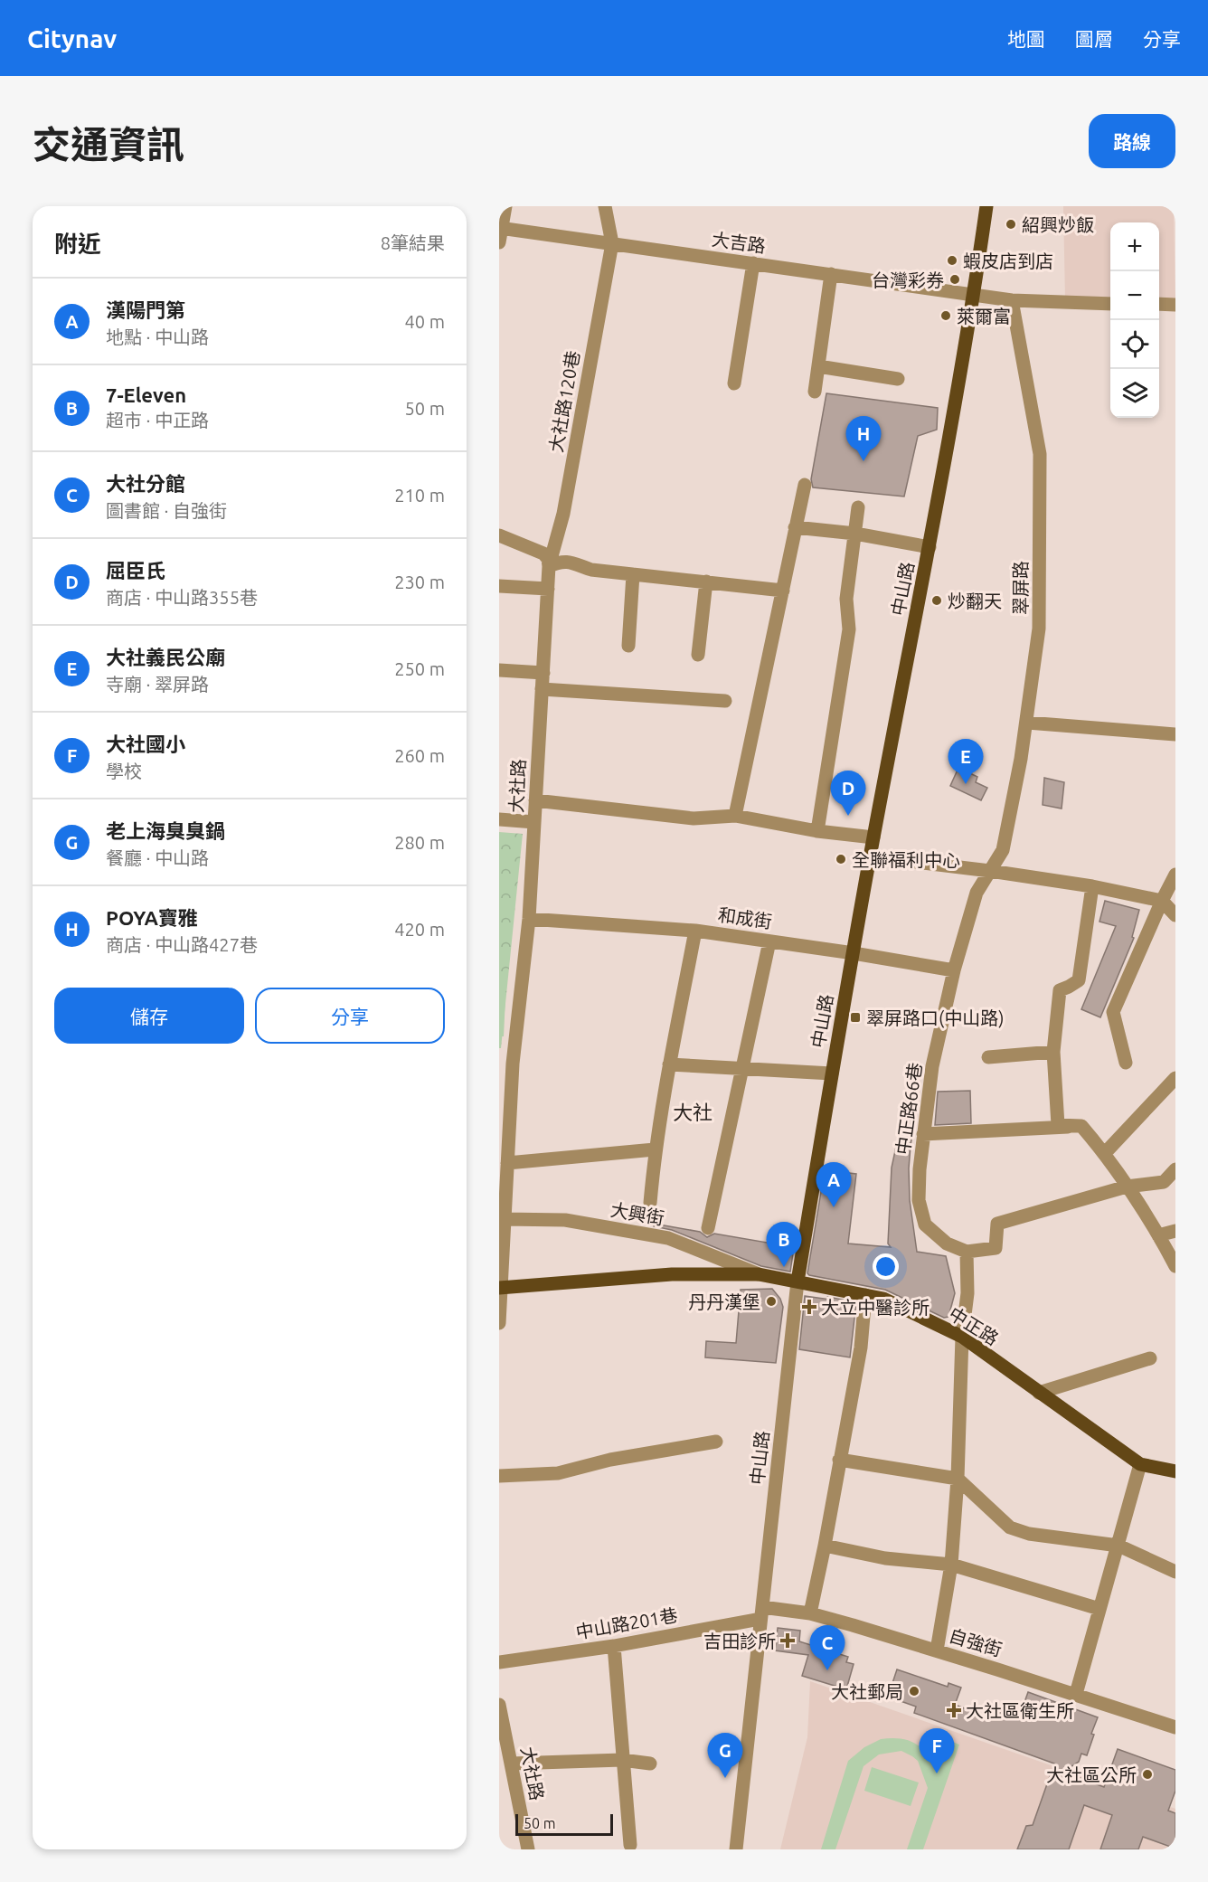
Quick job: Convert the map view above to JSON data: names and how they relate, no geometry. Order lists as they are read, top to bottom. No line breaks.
{"streets":{"main road":["中山路","中正路"],"street":["大吉路","大社路120巷","翠屏路","大社路","和成街","中正路66巷","大興街","中山路201巷","自強街"]},"crossings":[["大吉路","大社路120巷"],["大吉路","翠屏路"],["大吉路","中山路"],["大社路120巷","大社路"],["翠屏路","中正路66巷"],["中山路","和成街"],["中山路","中正路"],["中山路","中山路201巷"],["中山路","自強街"],["大社路","和成街"],["大社路","大興街"],["大社路","中正路"],["和成街","中正路66巷"],["大興街","中正路"],["中山路201巷","自強街"]],"districts":["大社"],"places":{"other":["紹興炒飯","蝦皮店到店","台灣彩券","萊爾富","炒翻天","全聯福利中心","丹丹漢堡","大社郵局","大社區公所"],"transit":["翠屏路口(中山路)"],"health":["大立中醫診所","吉田診所","大社區衛生所"]},"scale_bar":"50 m","page":{"header":"Citynav","nav":["地圖","圖層","分享"],"title":"交通資訊","buttons":["路線",["儲存","分享"]],"heading":["附近","8筆結果"],"map_buttons":["+","−"],"list":[{"mark":"A","name":"漢陽門第","note":"地點 · 中山路","value":"40 m"},{"mark":"B","name":"7-Eleven","note":"超市 · 中正路","value":"50 m"},{"mark":"C","name":"大社分館","note":"圖書館 · 自強街","value":"210 m"},{"mark":"D","name":"屈臣氏","note":"商店 · 中山路355巷","value":"230 m"},{"mark":"E","name":"大社義民公廟","note":"寺廟 · 翠屏路","value":"250 m"},{"mark":"F","name":"大社國小","note":"學校","value":"260 m"},{"mark":"G","name":"老上海臭臭鍋","note":"餐廳 · 中山路","value":"280 m"},{"mark":"H","name":"POYA寶雅","note":"商店 · 中山路427巷","value":"420 m"}],"pins":["H","E","D","A","B","C","F","G"],"scale":"50 m"}}
